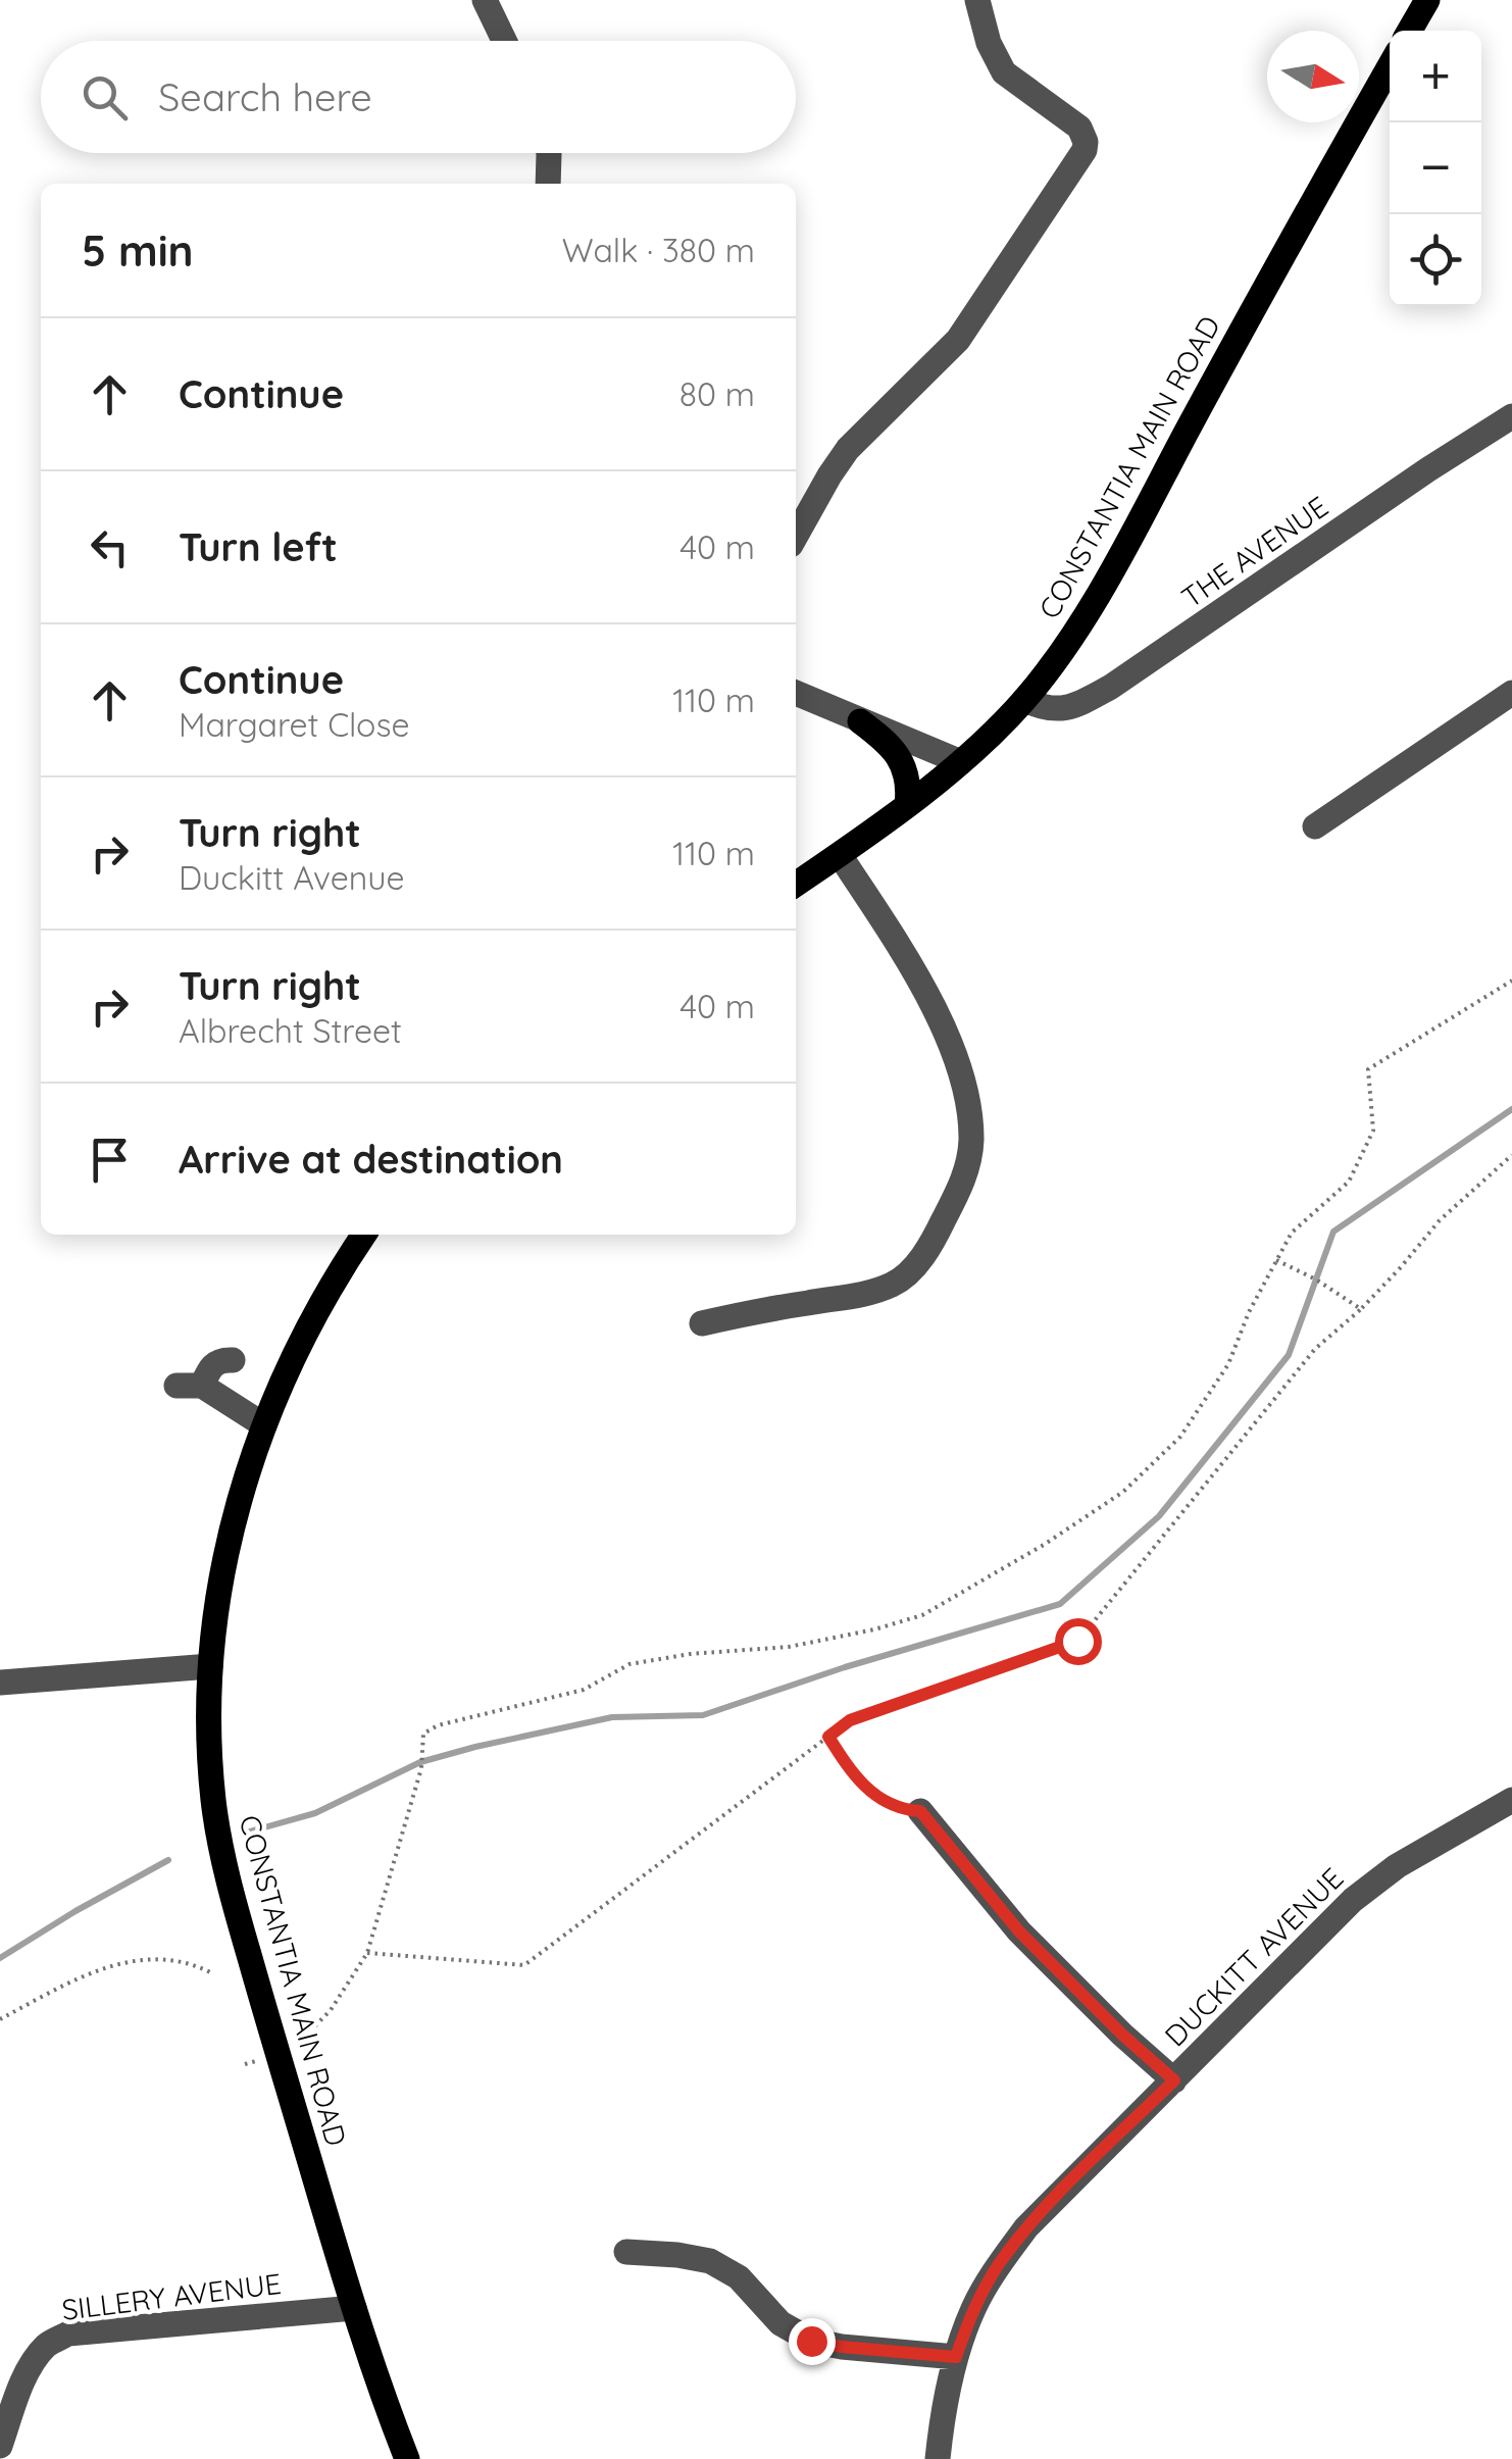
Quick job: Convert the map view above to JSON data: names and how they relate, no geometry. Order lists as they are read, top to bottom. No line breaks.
{"streets":{"main road":["CONSTANTIA MAIN ROAD"],"street":["THE AVENUE","DUCKITT AVENUE","SILLERY AVENUE"]},"crossings":[["CONSTANTIA MAIN ROAD","THE AVENUE"],["CONSTANTIA MAIN ROAD","SILLERY AVENUE"]],"north":"right","page":{"map_buttons":["+","−"],"search":"Search here","heading":["5 min","Walk · 380 m"],"list":[["Continue","80 m"],["Turn left","40 m"],["Continue","Margaret Close","110 m"],["Turn right","Duckitt Avenue","110 m"],["Turn right","Albrecht Street","40 m"],"Arrive at destination"]}}
